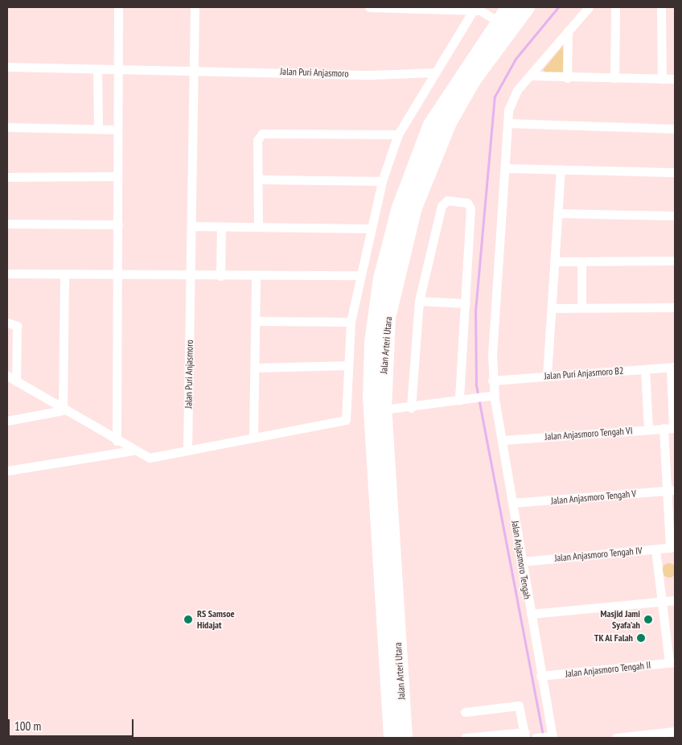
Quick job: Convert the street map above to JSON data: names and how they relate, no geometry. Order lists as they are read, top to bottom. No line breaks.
{"streets":{"highway":["Jalan Arteri Utara"],"street":["Jalan Puri Anjasmoro","Jalan Puri Anjasmoro B2","Jalan Anjasmoro Tengah VI","Jalan Anjasmoro Tengah V","Jalan Anjasmoro Tengah IV","Jalan Anjasmoro Tengah","Jalan Anjasmoro Tengah II"]},"crossings":[["Jalan Puri Anjasmoro B2","Jalan Anjasmoro Tengah"],["Jalan Anjasmoro Tengah VI","Jalan Anjasmoro Tengah"],["Jalan Anjasmoro Tengah V","Jalan Anjasmoro Tengah"],["Jalan Anjasmoro Tengah IV","Jalan Anjasmoro Tengah"],["Jalan Anjasmoro Tengah","Jalan Anjasmoro Tengah II"]],"places":["RS Samsoe Hidajat","Masjid Jami Syafa'ah","TK Al Falah"],"scale_bar":"100 m"}
